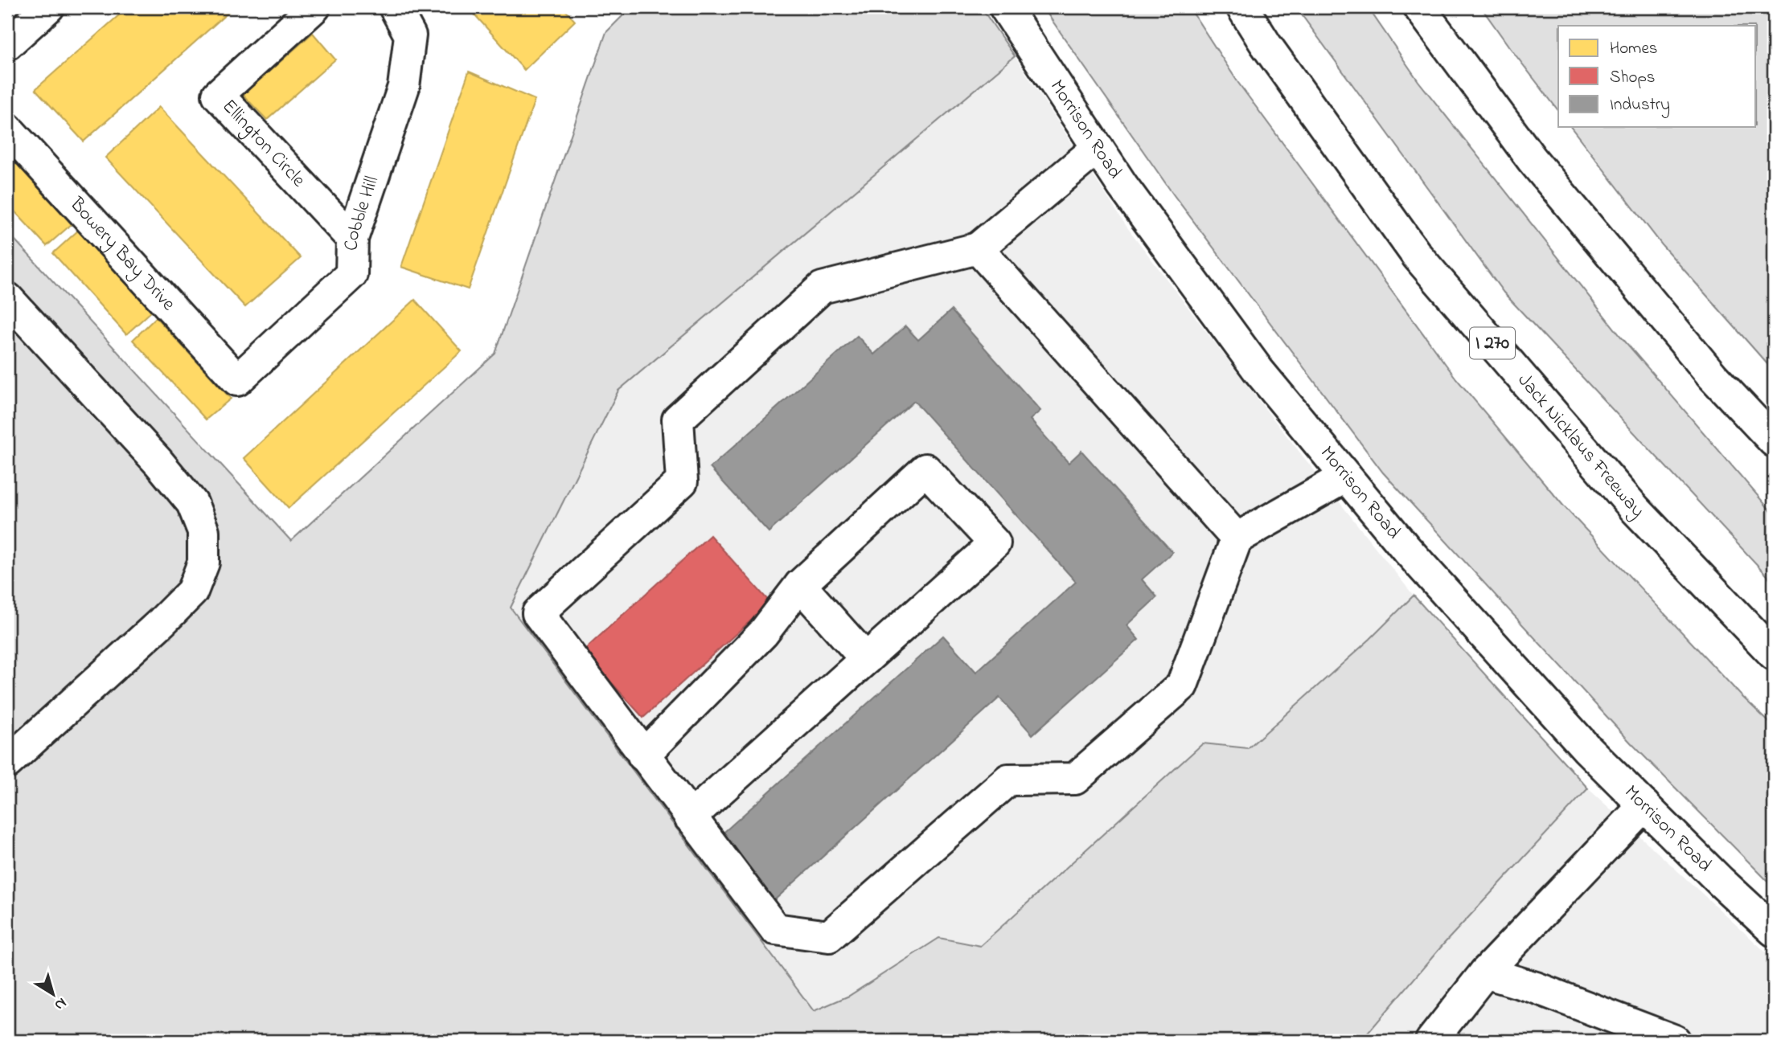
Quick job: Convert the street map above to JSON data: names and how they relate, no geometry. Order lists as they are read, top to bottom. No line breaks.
{"streets":{"main road":["Morrison Road","Ellington Circle","Cobble Hill","Bowery Bay Drive","I 270","Jack Nicklaus Freeway"]},"crossings":[["Ellington Circle","Cobble Hill"],["Cobble Hill","Bowery Bay Drive"]],"legend":["Homes","Shops","Industry"],"north":"bottom right"}
